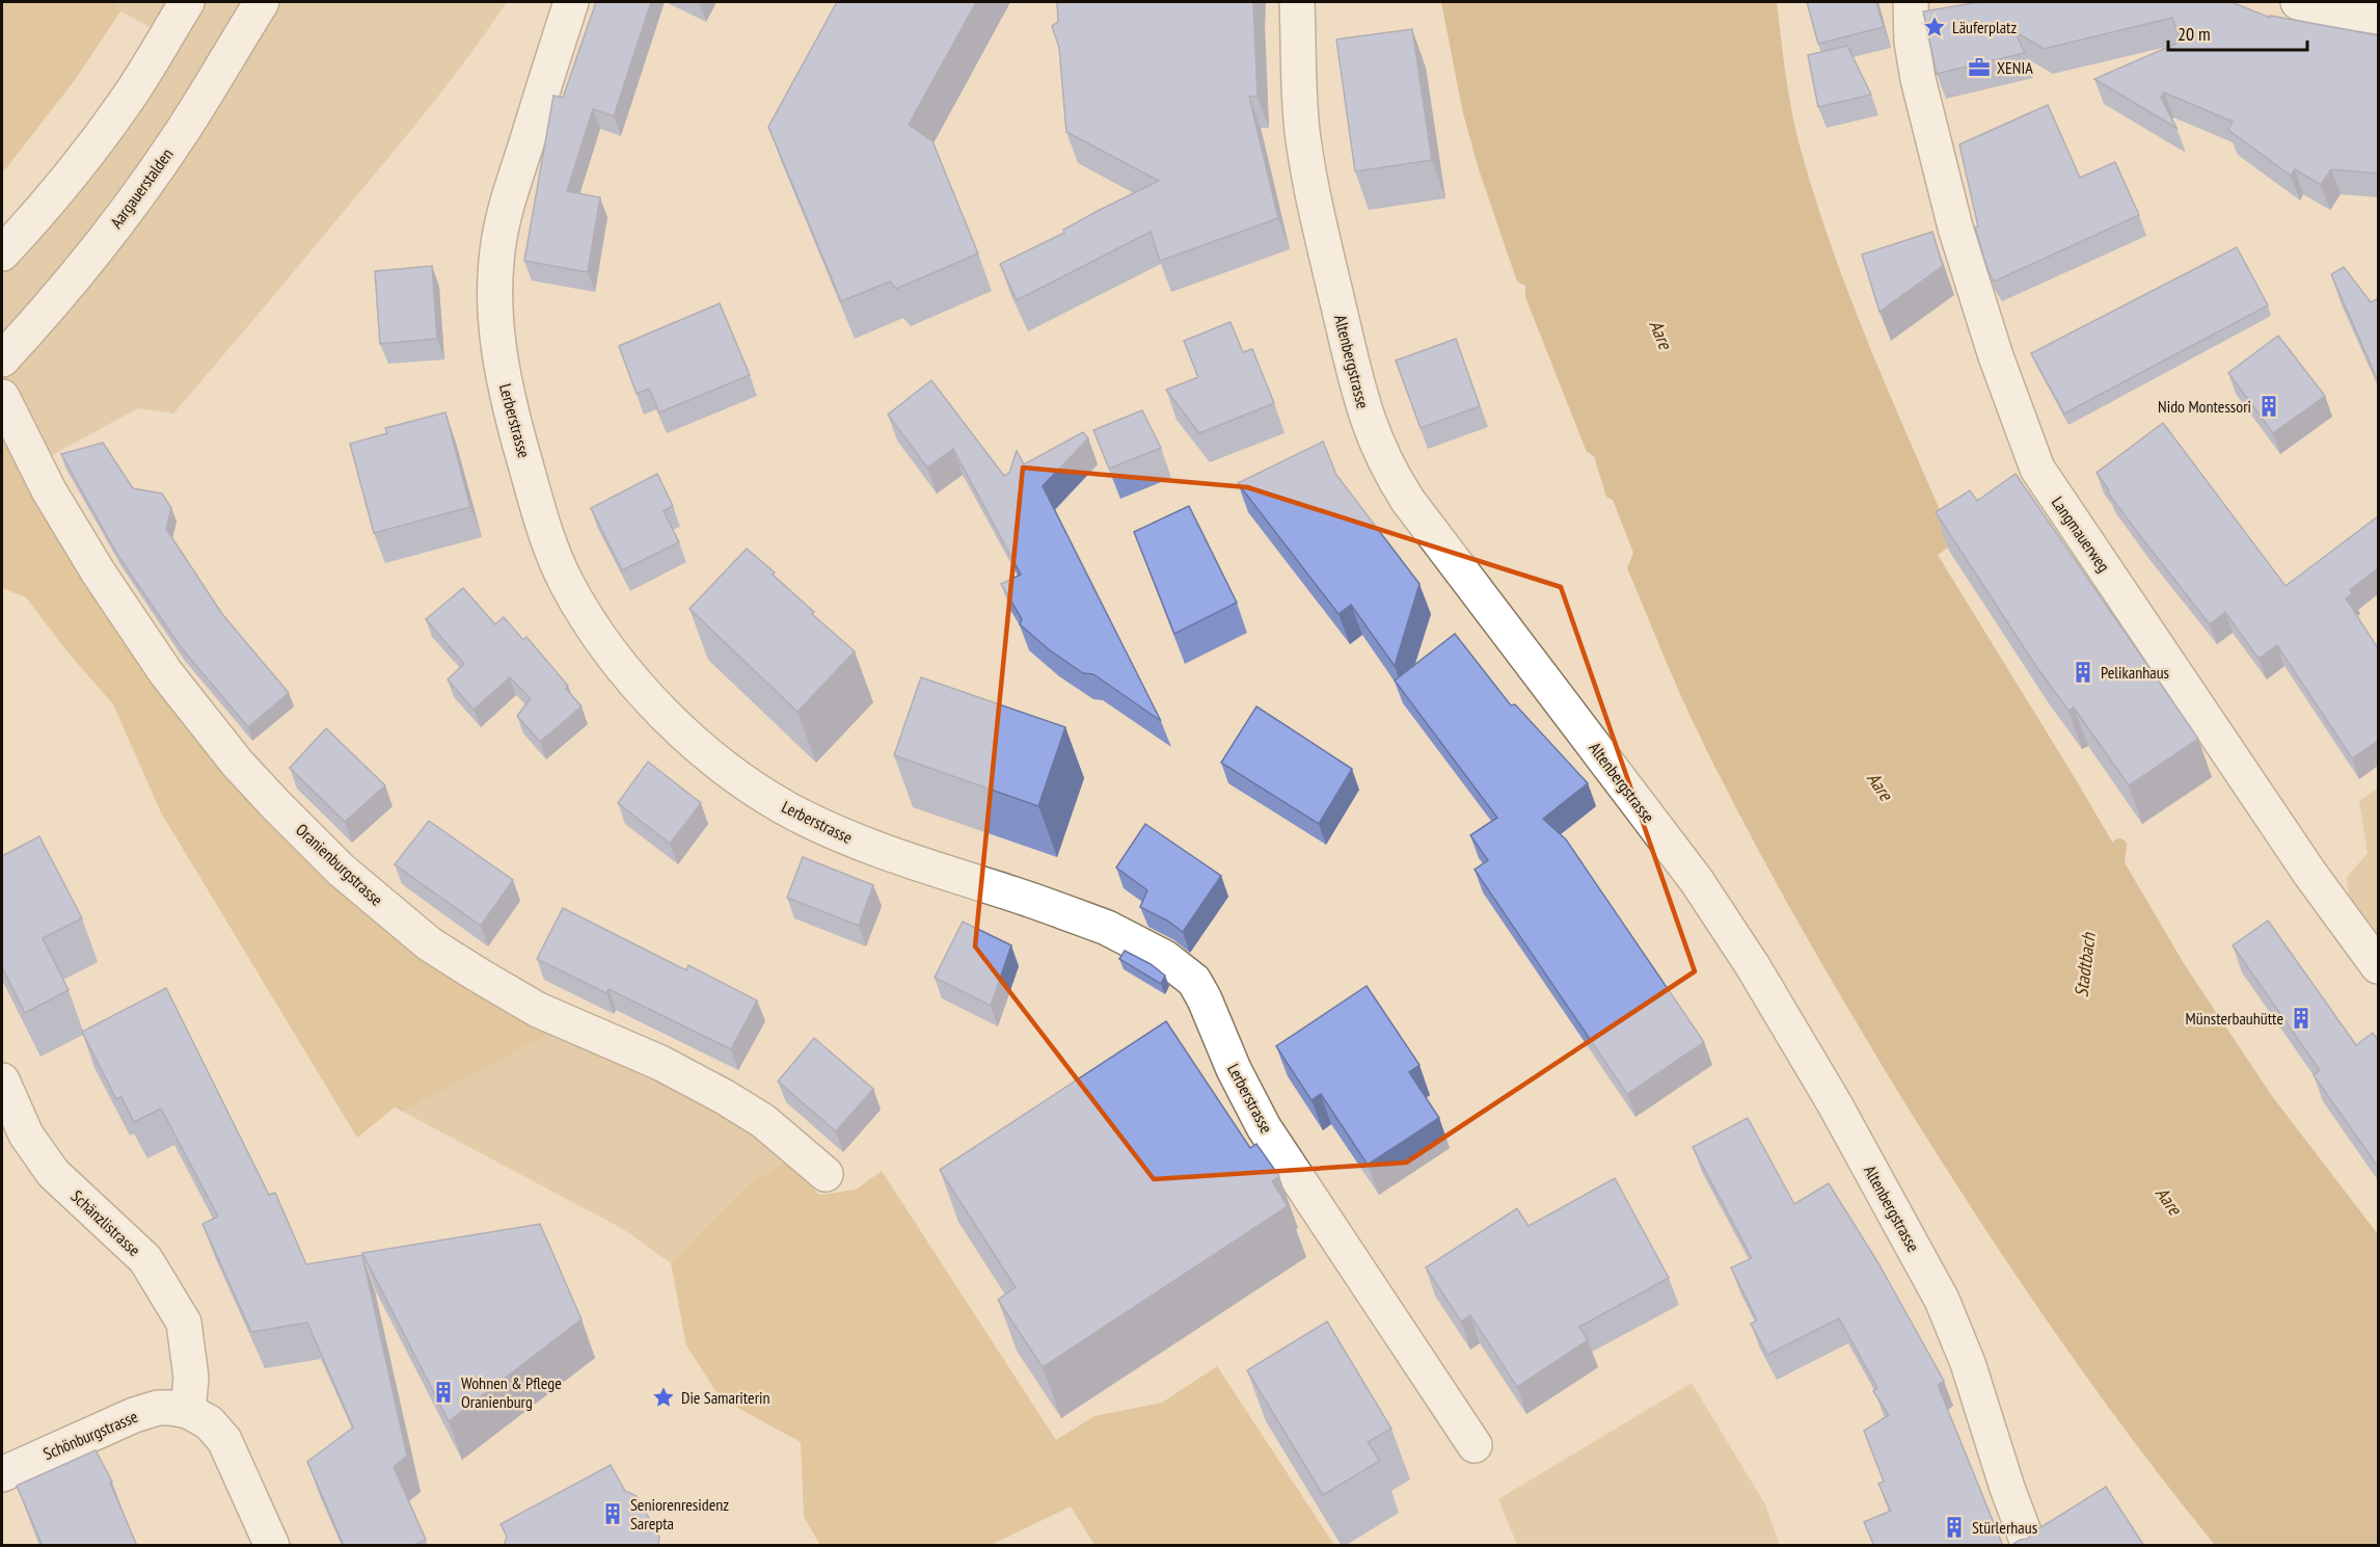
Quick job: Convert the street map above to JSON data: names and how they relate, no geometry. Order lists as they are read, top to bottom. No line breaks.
{"streets":{"street":["Aargauerstalden","Altenbergstrasse","Lerberstrasse","Langmauerweg","Oranienburgstrasse","Schänzlistrasse","Schönburgstrasse"]},"crossings":[["Schänzlistrasse","Schönburgstrasse"]],"water":["Aare","Stadtbach"],"places":{"place":["Läuferplatz","Die Samariterin"],"office":["XENIA"],"building":["Nido Montessori","Pelikanhaus","Münsterbauhütte","Wohnen & Pflege Oranienburg","Seniorenresidenz Sarepta","Stürlerhaus"]},"scale_bar":"20 m"}
